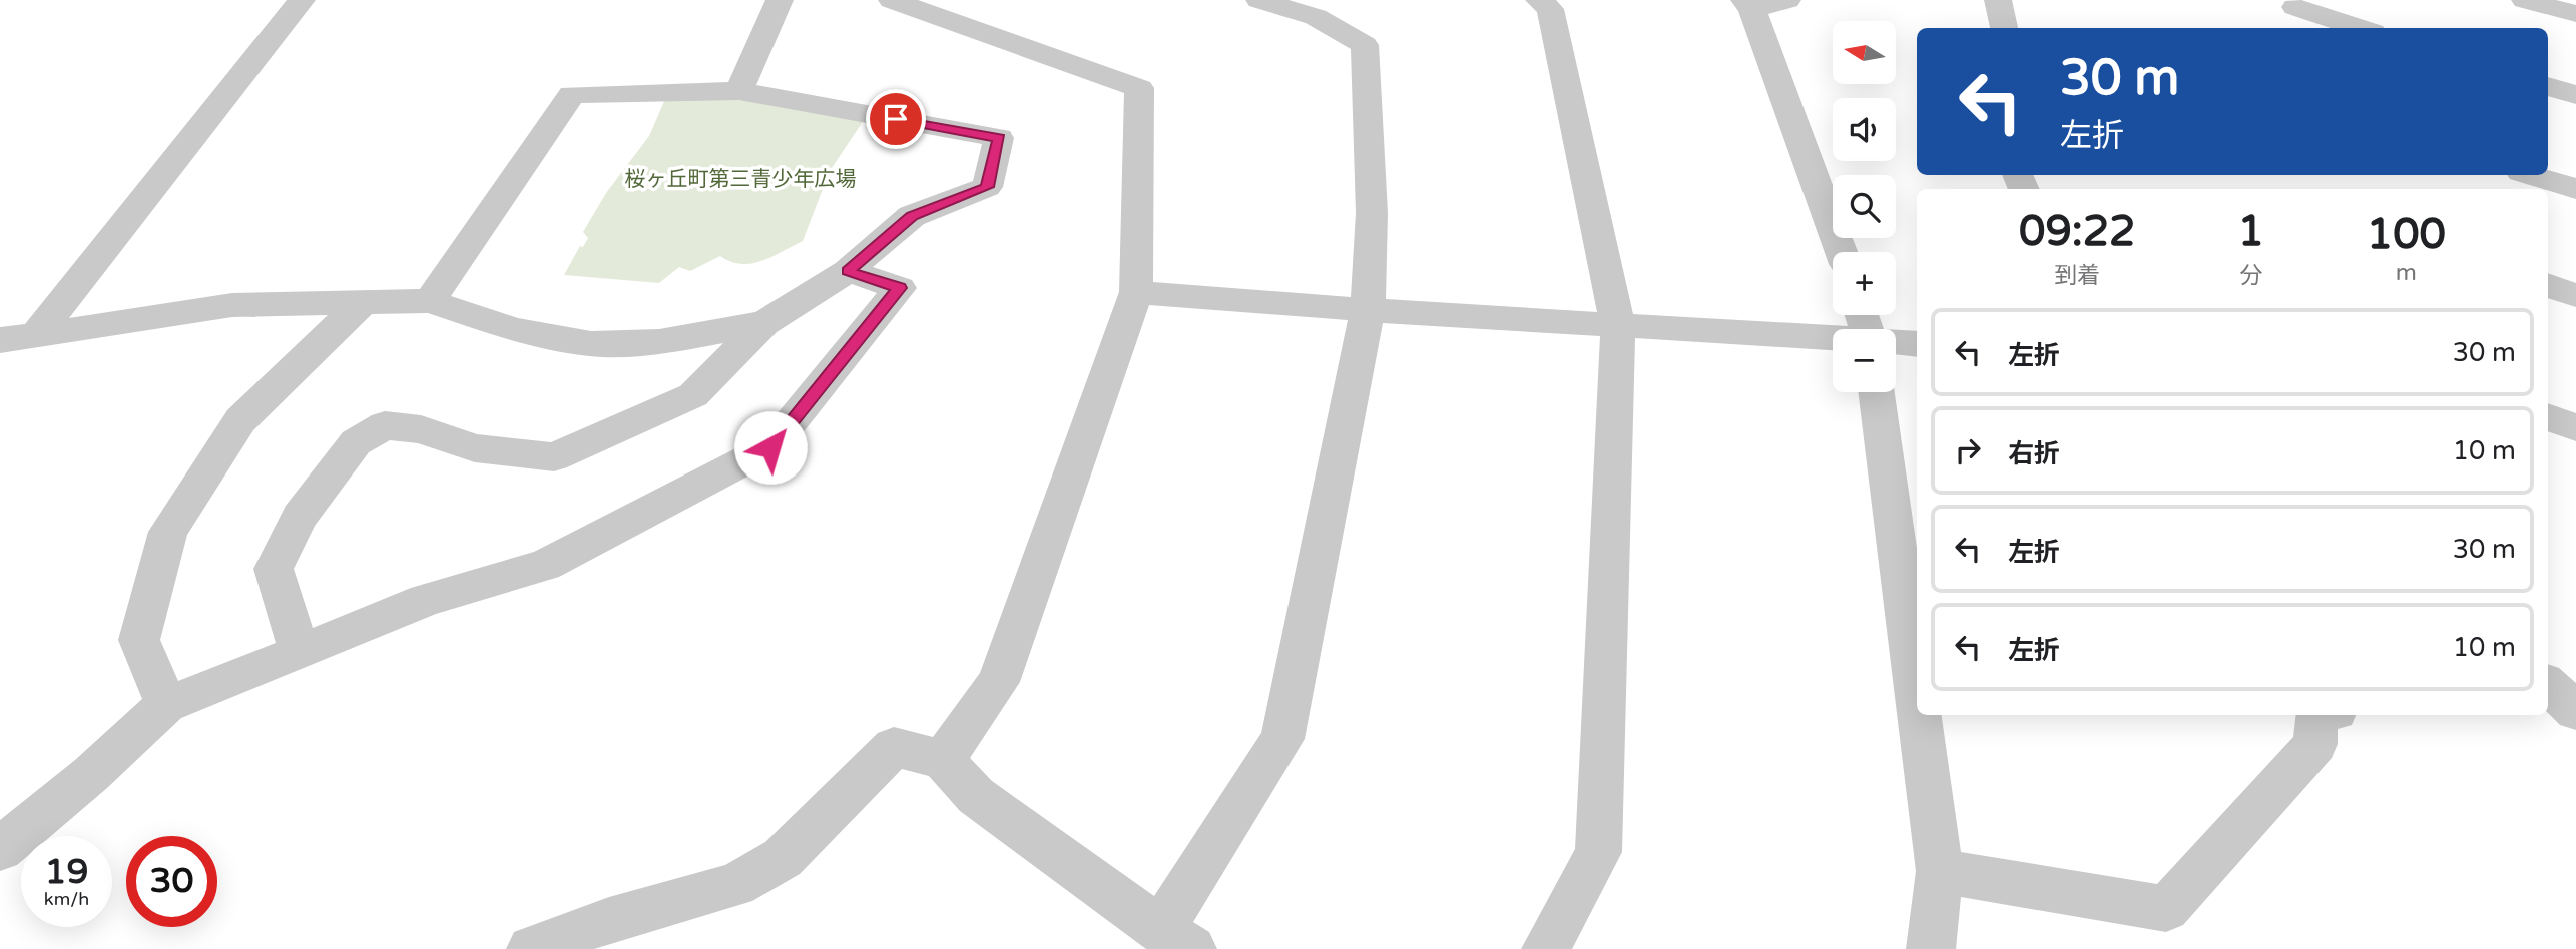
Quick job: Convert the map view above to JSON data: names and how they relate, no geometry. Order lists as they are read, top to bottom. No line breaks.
{"parks":["桜ヶ丘町第三青少年広場"],"north":"left","page":{"map_buttons":["+","−"],"turn":["30 m","左折"],"eta":["09:22","到着","1","分","100","m"],"list":[{"name":"左折","value":"30 m"},{"name":"右折","value":"10 m"},{"name":"左折","value":"30 m"},{"name":"左折","value":"10 m"}],"speed":"19 km/h","limit":"30"}}
